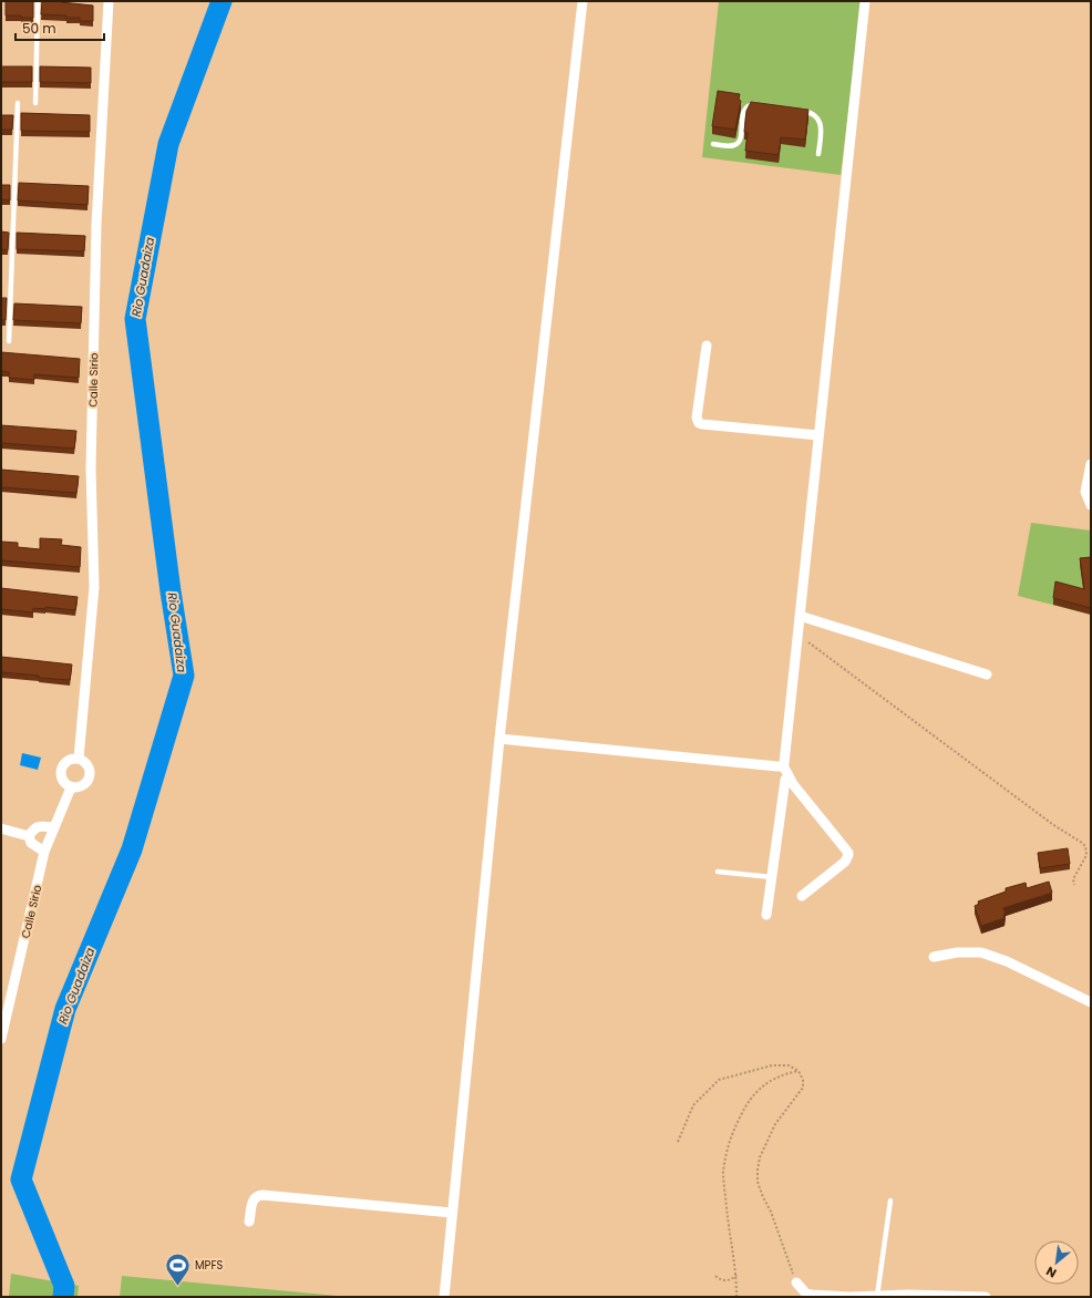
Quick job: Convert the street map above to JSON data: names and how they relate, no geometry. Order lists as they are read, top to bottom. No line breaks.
{"streets":{"street":["Calle Sirio"]},"water":["Rio Guadaiza"],"places":{"sports":["MPFS"]},"scale_bar":"50 m","north":"bottom left"}
